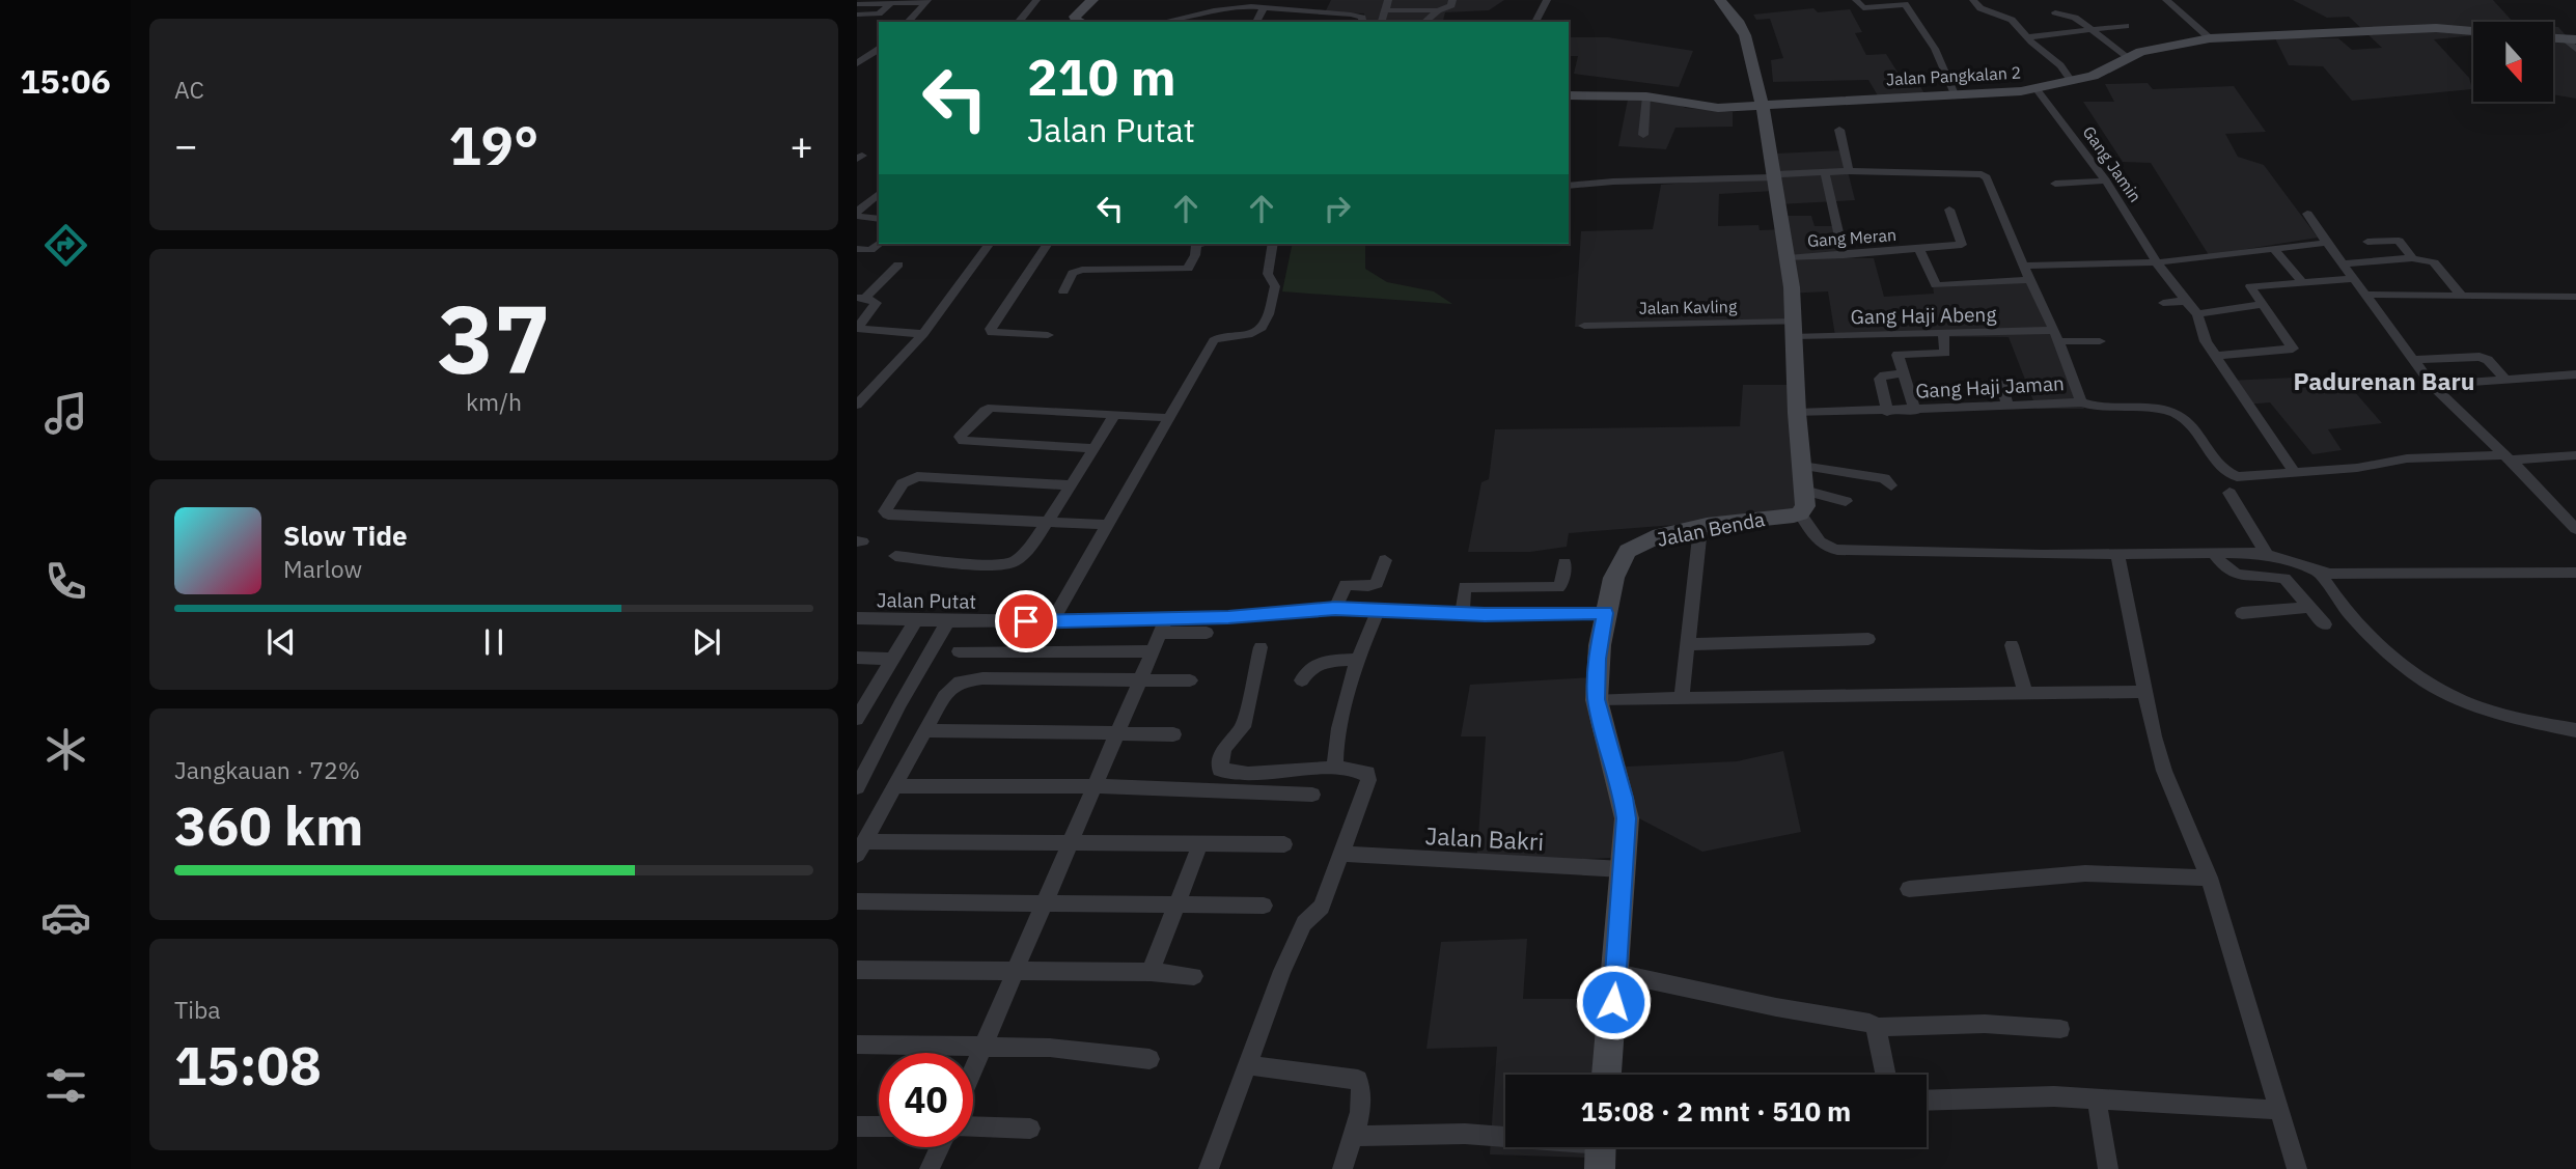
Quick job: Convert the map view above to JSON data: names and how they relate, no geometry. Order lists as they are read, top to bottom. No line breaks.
{"streets":{"street":["Jalan Pangkalan 2","Gang Jamin","Gang Meran","Jalan Kavling","Gang Haji Abeng","Gang Haji Jaman","Jalan Benda","Jalan Putat","Jalan Bakri"]},"crossings":[["Jalan Pangkalan 2","Gang Jamin"],["Gang Jamin","Gang Haji Jaman"],["Jalan Kavling","Gang Haji Abeng"],["Jalan Benda","Jalan Putat"],["Jalan Benda","Jalan Bakri"]],"districts":["Padurenan Baru"],"north":"bottom","page":{"tabs":"15:06","tile":["AC",["37","km/h"],["Jangkauan · 72%","360 km"],["Tiba","15:08"]],"turn":["210 m","Jalan Putat"],"heat":["−","19°","+"],"song":["Slow Tide","Marlow"],"limit":"40","trip":"15:08 · 2 mnt · 510 m"}}
